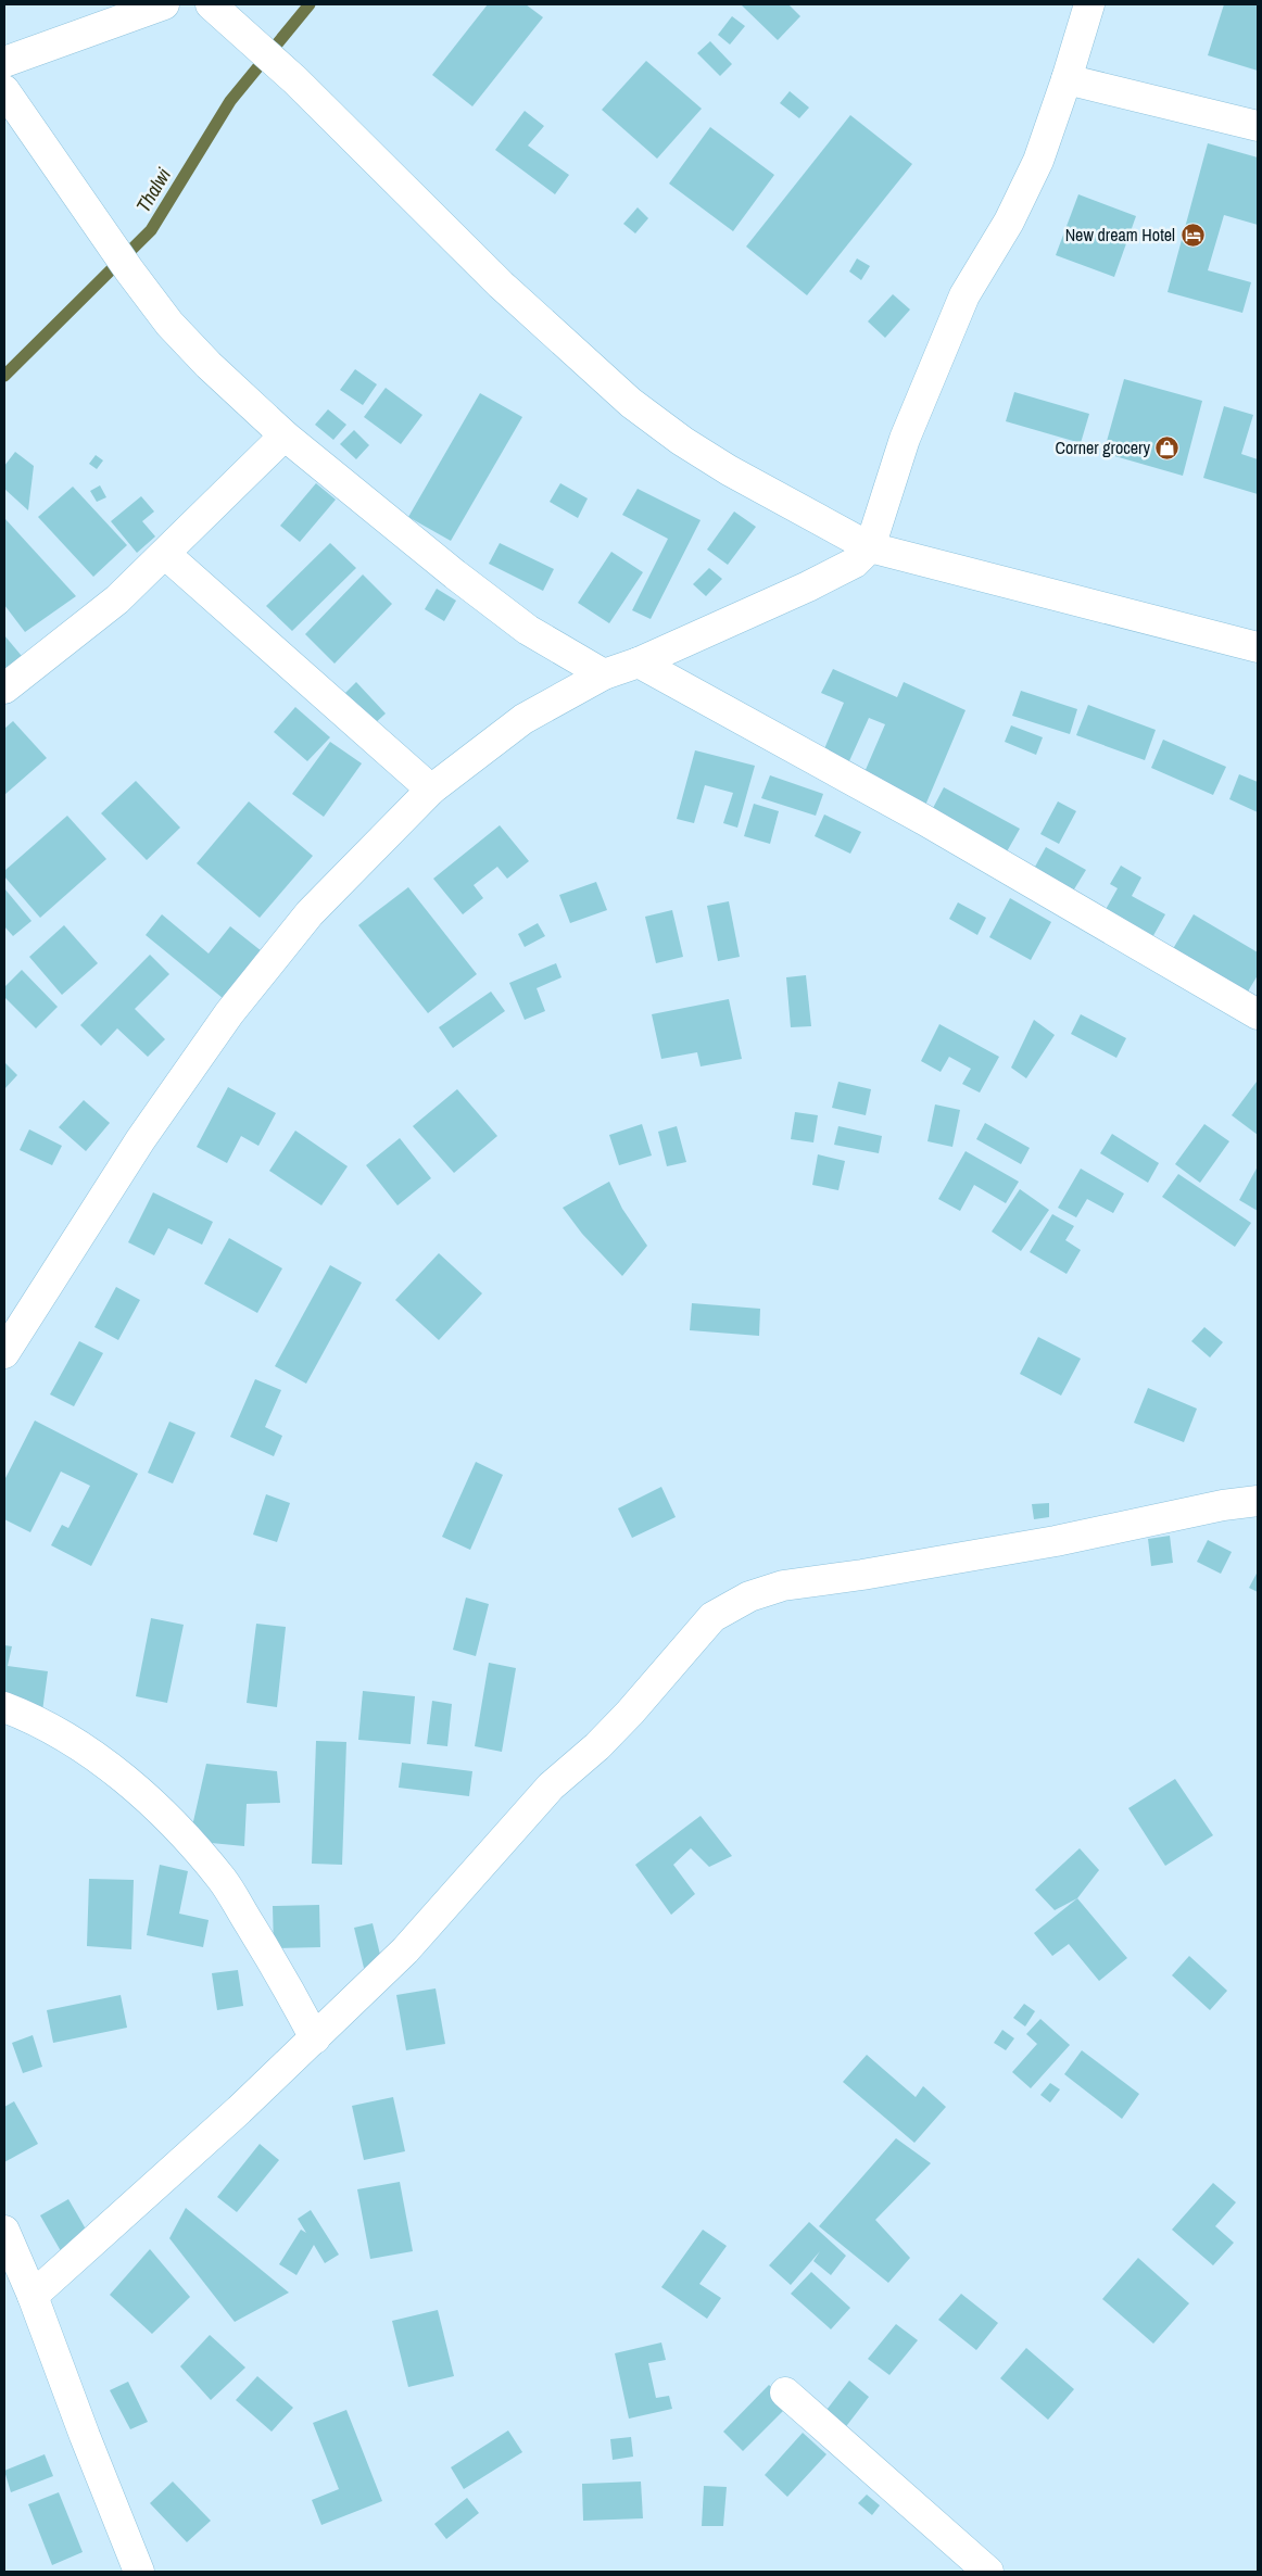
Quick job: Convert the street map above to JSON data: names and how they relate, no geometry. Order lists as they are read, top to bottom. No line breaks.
{"water":["Thalwi"],"places":{"hotel":["New dream Hotel"],"shop":["Corner grocery"]}}
